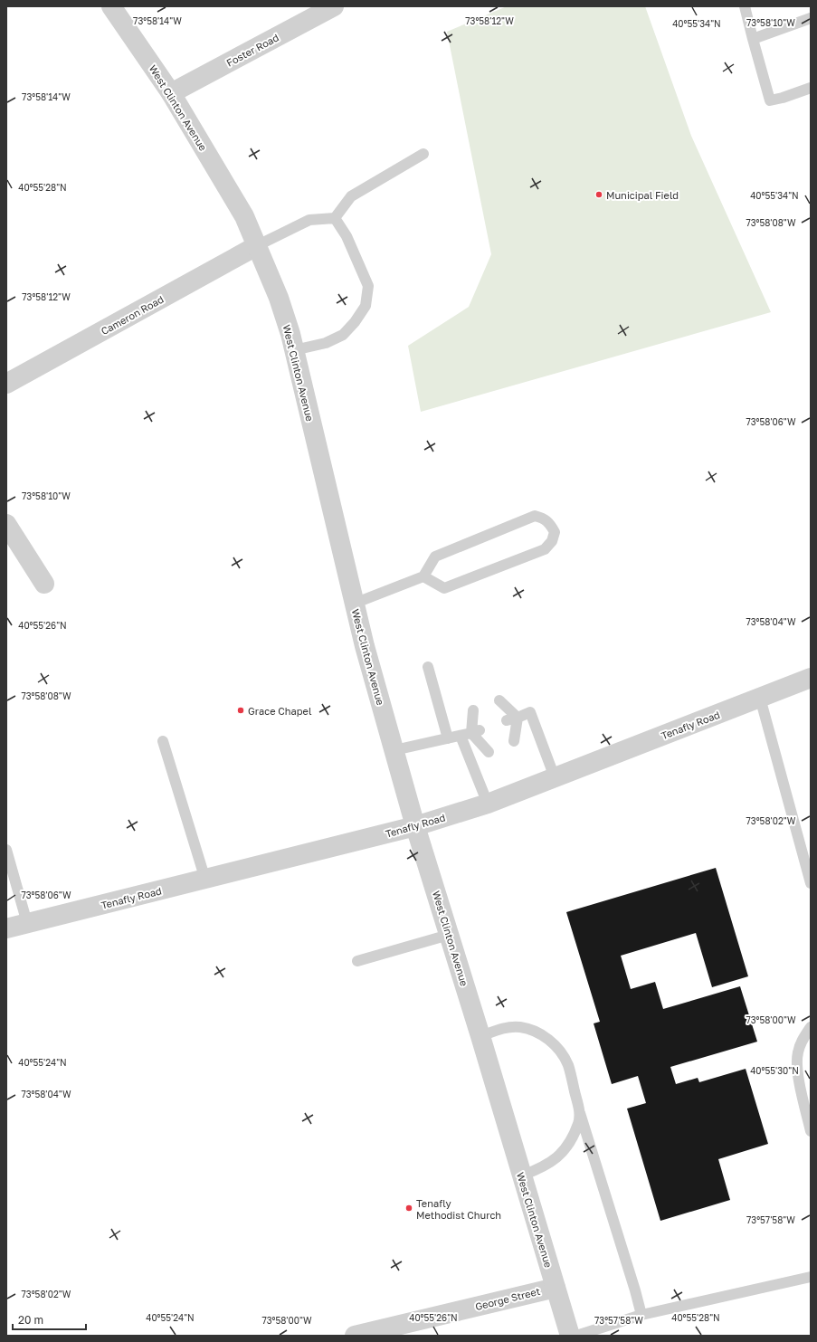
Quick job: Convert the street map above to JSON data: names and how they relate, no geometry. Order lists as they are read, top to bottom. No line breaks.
{"streets":{"street":["Foster Road","West Clinton Avenue","Cameron Road","Tenafly Road","George Street"]},"crossings":[["Foster Road","West Clinton Avenue"],["West Clinton Avenue","Cameron Road"],["West Clinton Avenue","Tenafly Road"],["West Clinton Avenue","George Street"]],"places":["Municipal Field","Grace Chapel","Tenafly Methodist Church"],"scale_bar":"20 m","coordinates":["73°58'14\"W","73°58'12\"W","73°58'10\"W","40°55'34\"N","40°55'28\"N","73°58'08\"W","73°58'06\"W","73°58'04\"W","40°55'26\"N","73°58'02\"W","73°58'00\"W","40°55'24\"N","40°55'30\"N","73°57'58\"W"]}
